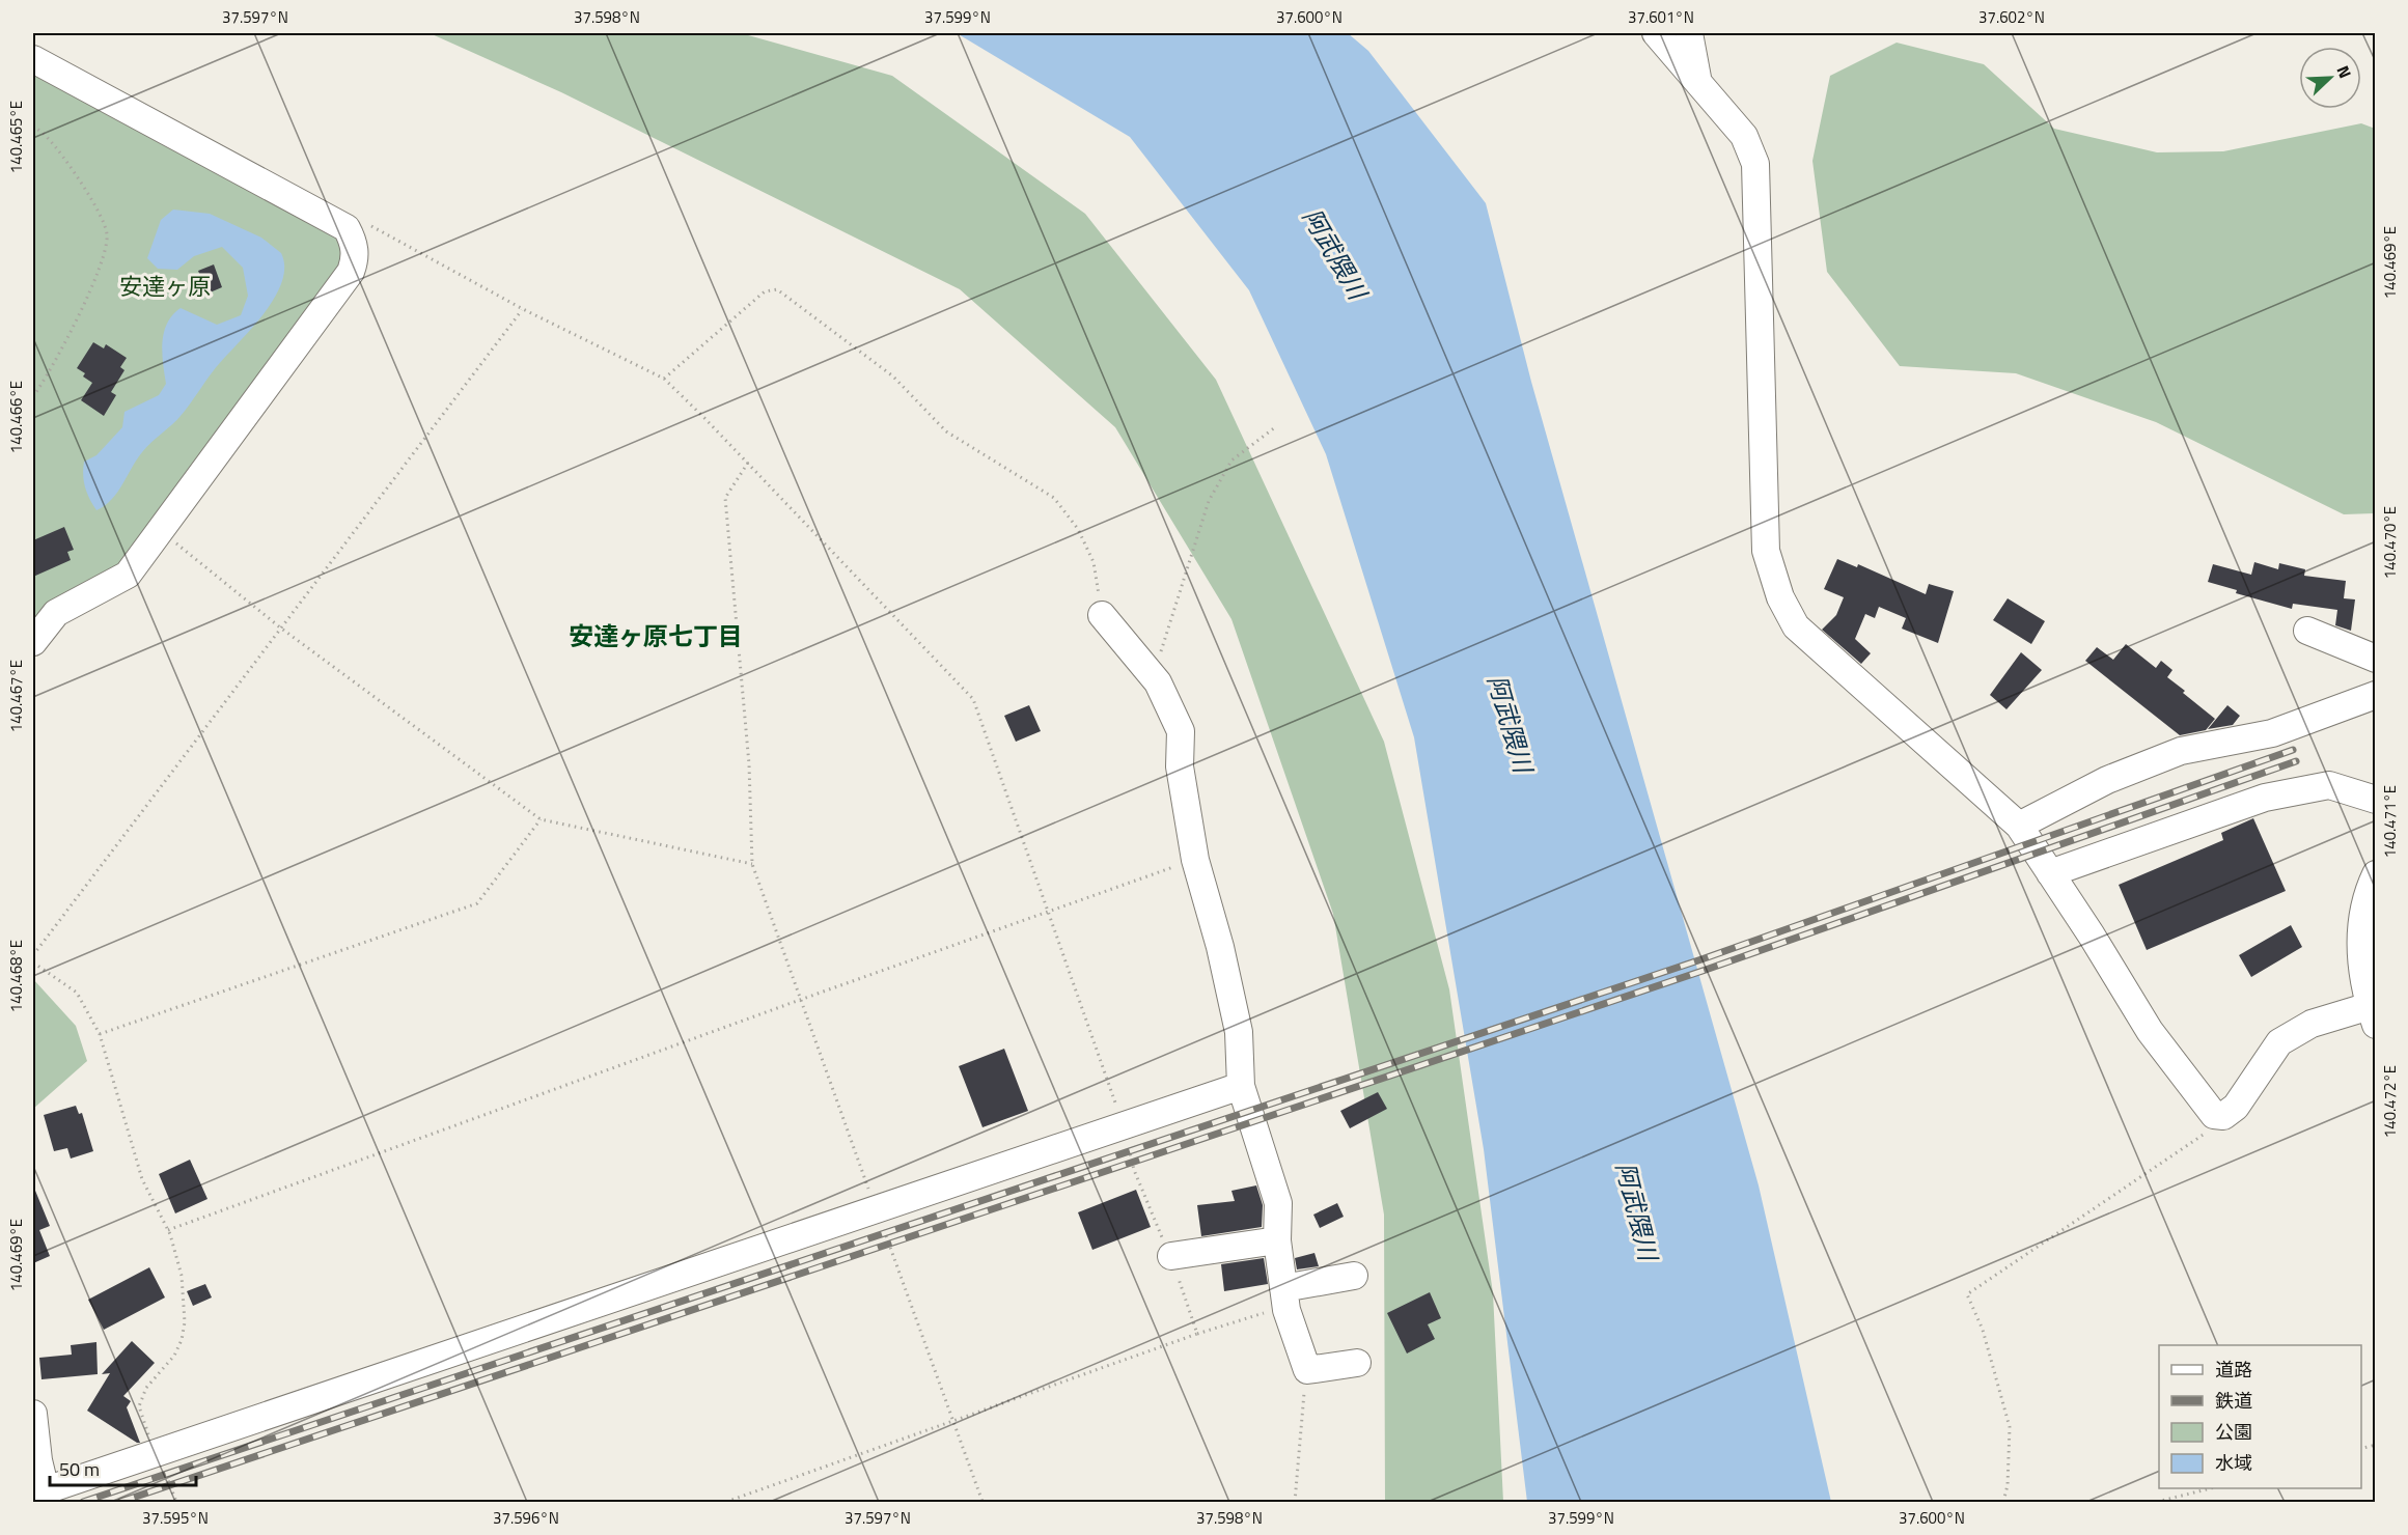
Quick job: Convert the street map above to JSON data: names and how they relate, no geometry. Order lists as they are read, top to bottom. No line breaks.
{"districts":["安達ヶ原七丁目"],"water":["阿武隈川"],"parks":["安達ヶ原"],"legend":["道路","鉄道","公園","水域"],"scale_bar":"50 m","north":"top right","coordinates":["37.597°N","37.598°N","37.599°N","37.600°N","37.601°N","37.602°N","140.465°E","140.469°E","140.466°E","140.470°E","140.467°E","140.471°E","140.468°E","140.472°E","37.595°N","37.596°N"]}
